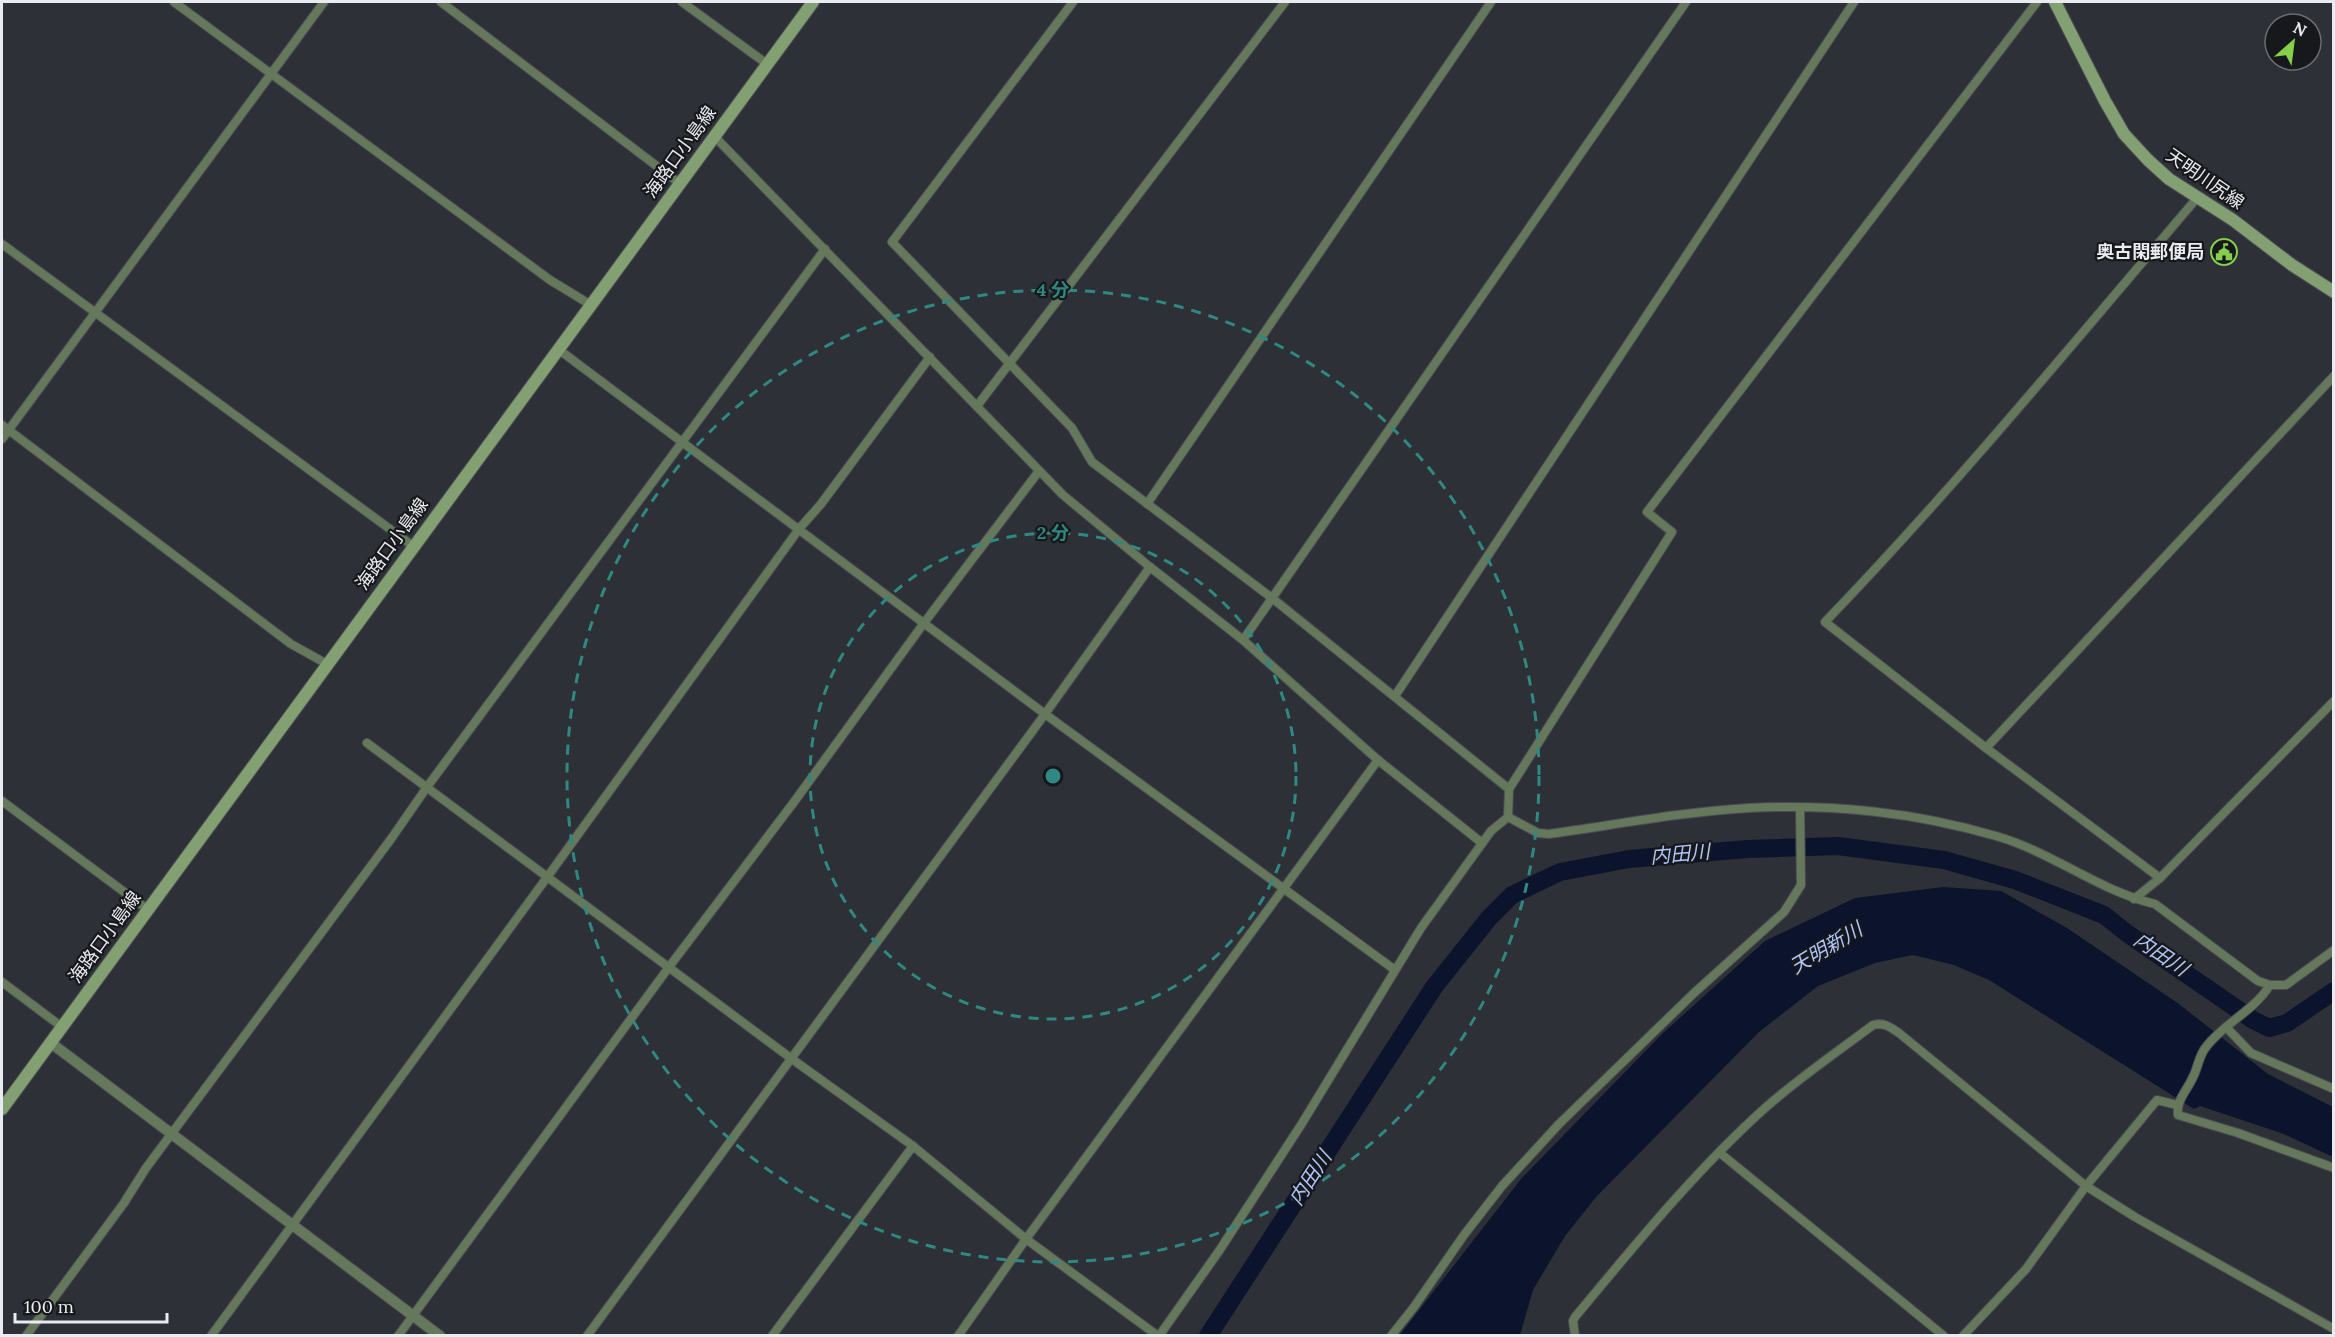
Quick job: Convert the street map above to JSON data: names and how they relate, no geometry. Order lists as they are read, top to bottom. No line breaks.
{"streets":{"main road":["海路口小島線","天明川尻線"]},"water":["内田川","天明新川"],"places":{"public building":["奥古閑郵便局"]},"scale_bar":"100 m","north":"top right","rings":["4 分","2 分"]}
